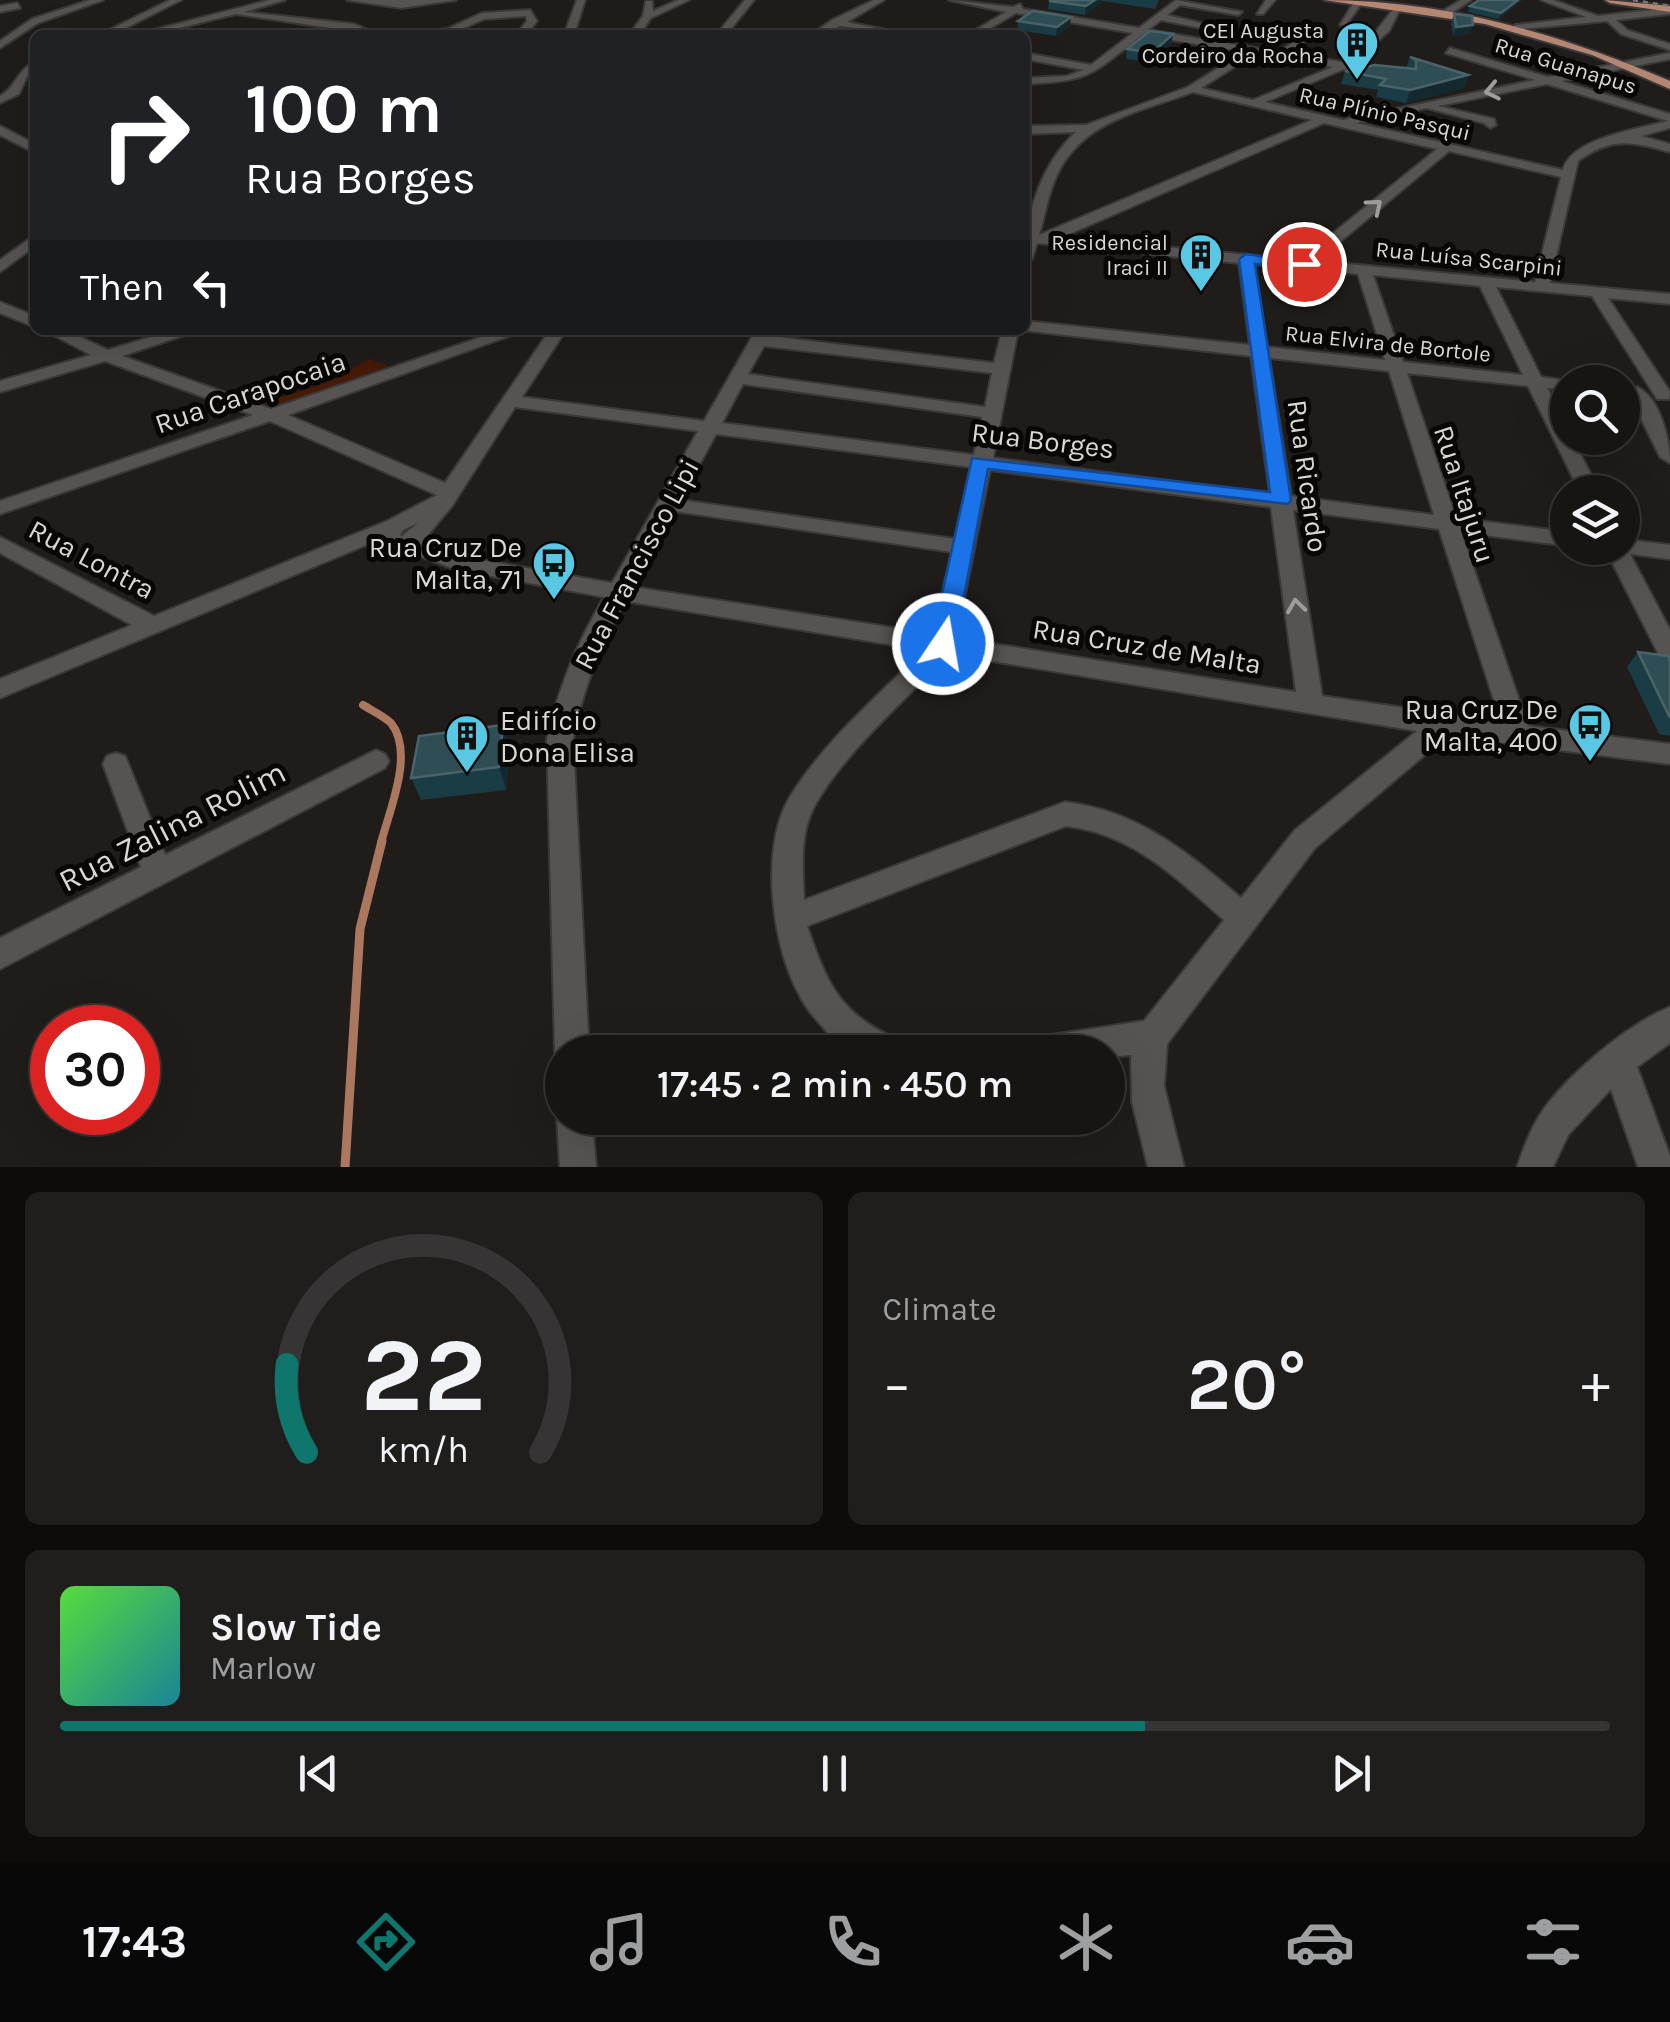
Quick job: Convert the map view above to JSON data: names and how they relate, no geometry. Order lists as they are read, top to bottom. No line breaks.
{"streets":{"street":["Rua Guanapus","Rua Plínio Pasqui","Rua Luísa Scarpini","Rua Elvira de Bortole","Rua Carapocaia","Rua Borges","Rua Ricardo","Rua Itajuru","Rua Lontra","Rua Francisco Lipi","Rua Cruz de Malta","Rua Zalina Rolim"]},"crossings":[["Rua Luísa Scarpini","Rua Ricardo"],["Rua Luísa Scarpini","Rua Itajuru"],["Rua Elvira de Bortole","Rua Ricardo"],["Rua Elvira de Bortole","Rua Itajuru"],["Rua Borges","Rua Ricardo"],["Rua Borges","Rua Itajuru"],["Rua Borges","Rua Francisco Lipi"],["Rua Ricardo","Rua Cruz de Malta"],["Rua Itajuru","Rua Cruz de Malta"],["Rua Francisco Lipi","Rua Cruz de Malta"]],"one_way":["Rua Ricardo"],"places":{"building":["CEI Augusta Cordeiro da Rocha","Residencial Iraci II","Edifício Dona Elisa"],"bus stop":["Rua Cruz De Malta, 71","Rua Cruz De Malta, 400"]},"page":{"turn":["100 m","Rua Borges"],"then":"Then","limit":"30","trip":"17:45 · 2 min · 450 m","tile":"Climate","heat":["−","20°","+"],"song":["Slow Tide","Marlow"],"tabs":"17:43","gauge":["22","km/h"]}}
